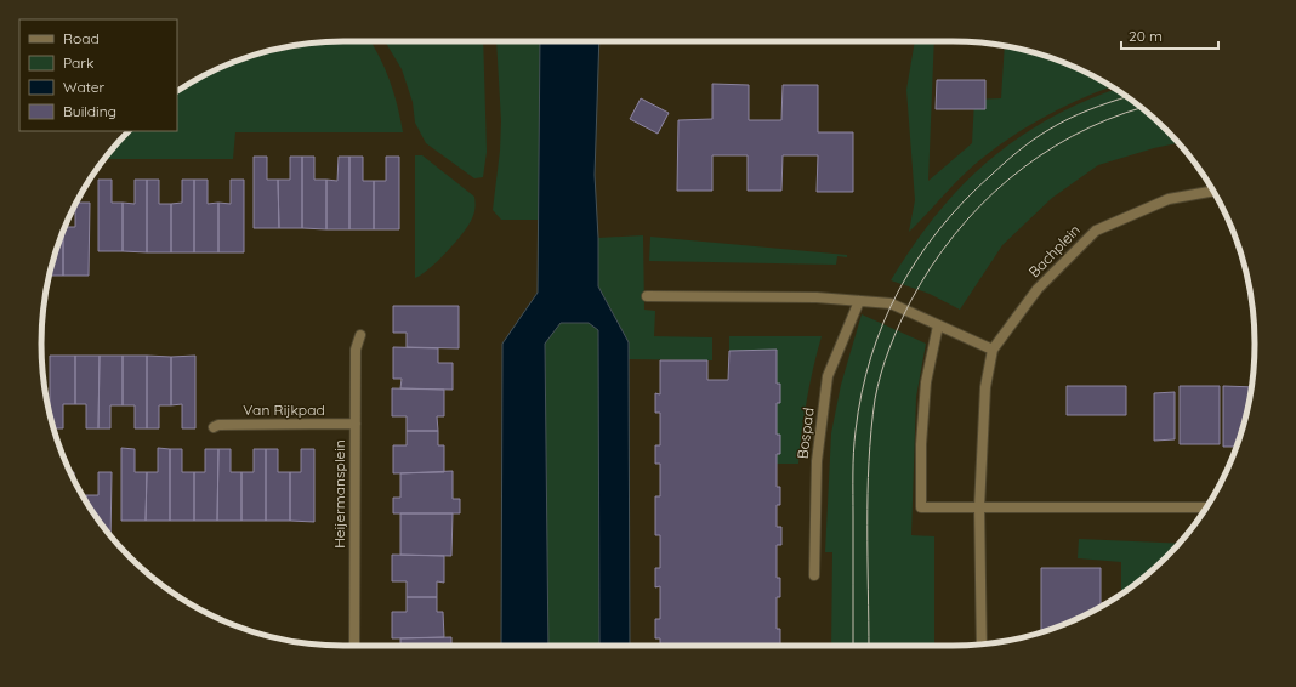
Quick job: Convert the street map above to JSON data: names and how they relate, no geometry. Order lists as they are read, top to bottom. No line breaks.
{"streets":{"street":["Bachplein","Van Rijkpad","Bospad","Heijermansplein"]},"crossings":[["Van Rijkpad","Heijermansplein"]],"legend":["Road","Park","Water","Building"],"scale_bar":"20 m"}
